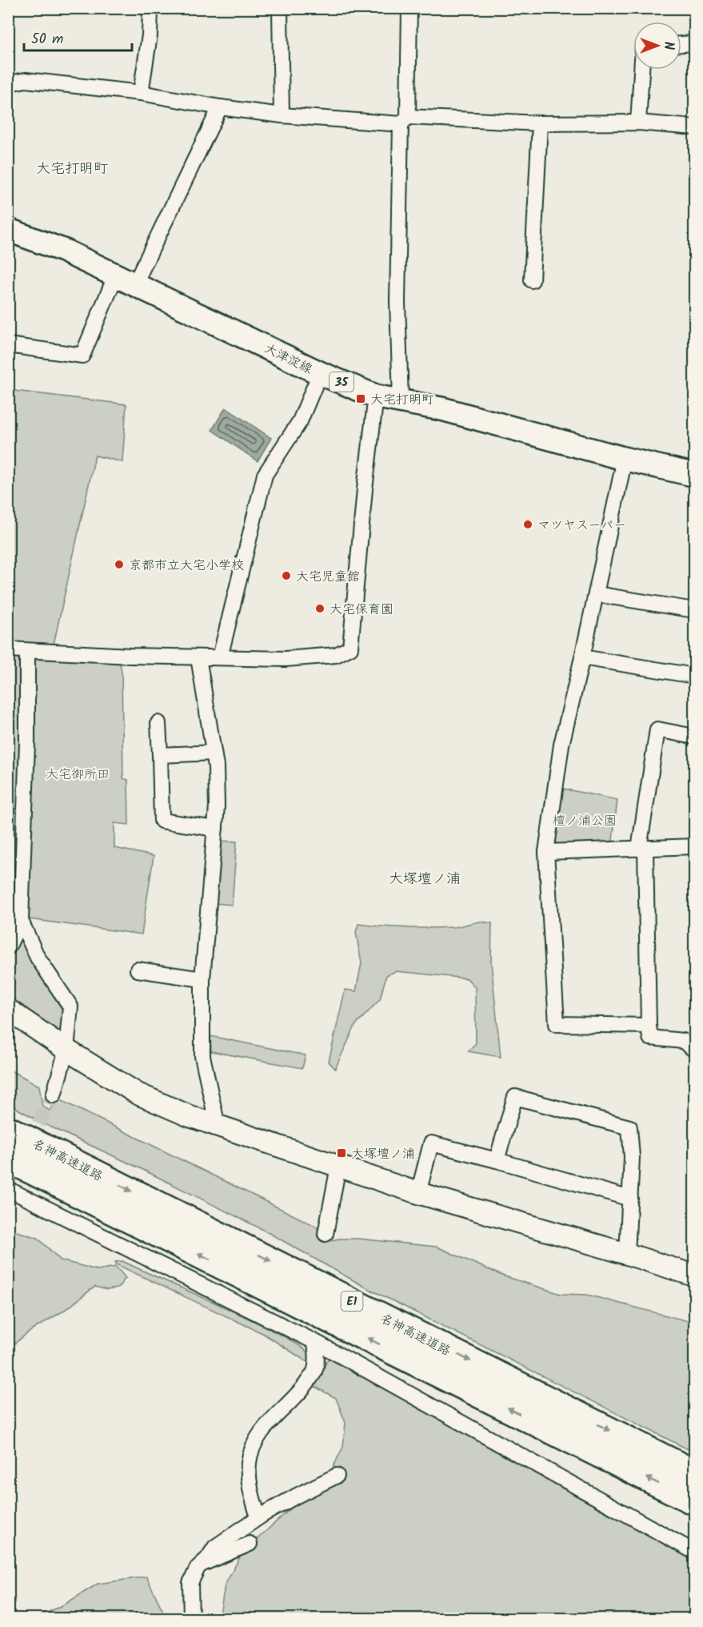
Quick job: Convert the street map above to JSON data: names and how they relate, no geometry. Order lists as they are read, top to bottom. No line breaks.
{"streets":{"highway":["名神高速道路","E1"],"main road":["大津淀線","35"]},"districts":["大宅打明町","大塚壇ノ浦"],"parks":["大宅御所田","檀ノ浦公園"],"places":{"transit":["大宅打明町","大塚壇ノ浦"],"other":["マツヤスーパー","京都市立大宅小学校","大宅児童館","大宅保育園"]},"scale_bar":"50 m","north":"right"}
